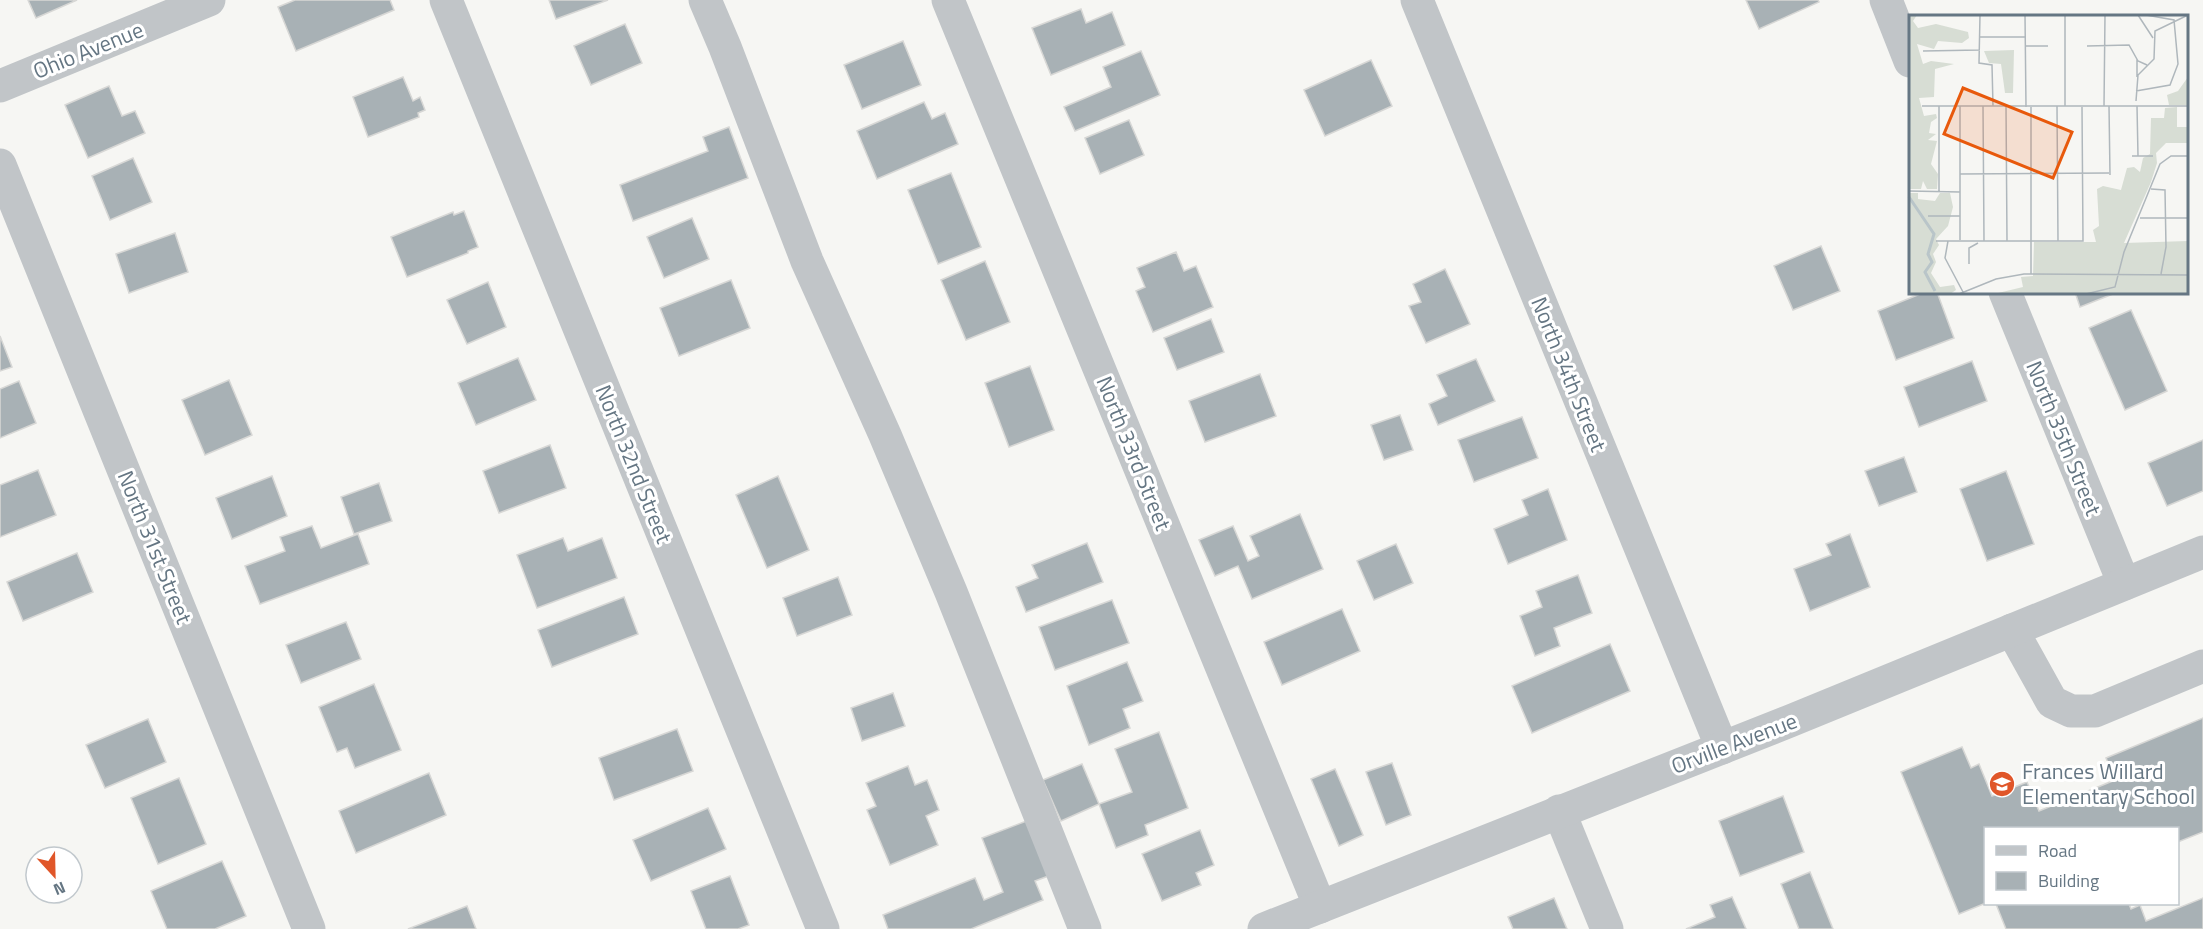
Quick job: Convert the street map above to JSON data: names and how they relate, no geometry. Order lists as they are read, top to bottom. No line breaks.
{"streets":{"street":["Ohio Avenue","North 34th Street","North 35th Street","North 33rd Street","North 32nd Street","North 31st Street","Orville Avenue"]},"crossings":[["North 34th Street","Orville Avenue"],["North 35th Street","Orville Avenue"],["North 33rd Street","Orville Avenue"]],"places":{"school or university":["Frances Willard Elementary School"]},"legend":["Road","Building"],"north":"bottom"}
